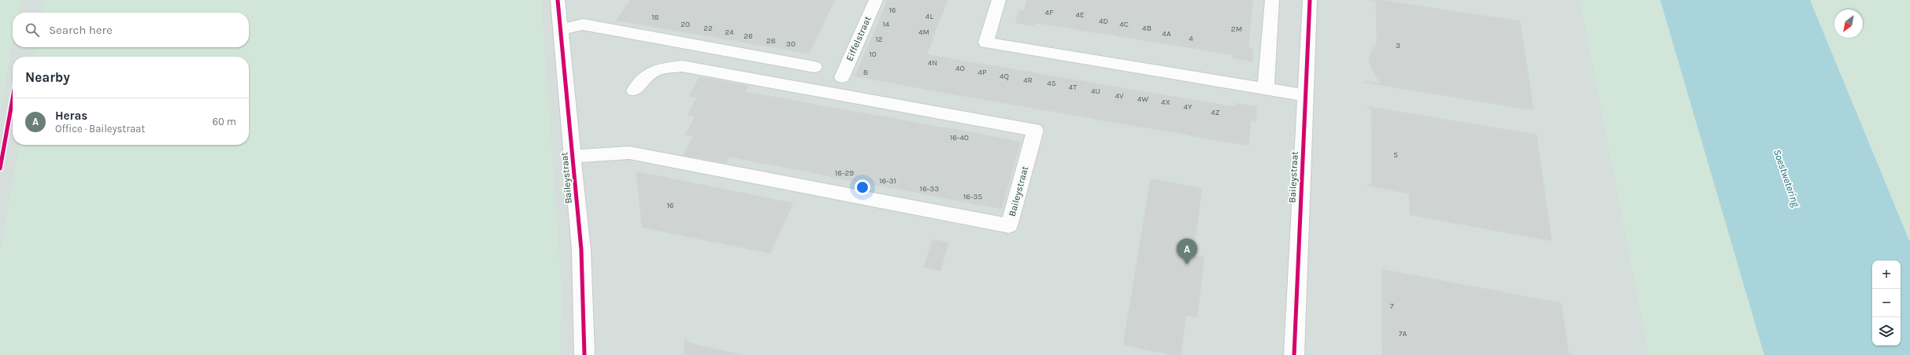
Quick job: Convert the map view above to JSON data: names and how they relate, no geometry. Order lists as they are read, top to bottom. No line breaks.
{"streets":{"street":["Eiffelstraat","Baileystraat"]},"water":["Soestwetering"],"house_numbers":["16","4F","4E","4L","18","4D","20","14","4C","22","4B","2M","24","4M","4A","26","4","12","28","30","3","10","4N","4O","8","4P","4Q","4R","4S","4T","4U","4V","4W","4X","4Y","4Z","16-40","5","16-29","16-31","16-33","16-35","16","7","7A"],"north":"bottom left","page":{"search":"Search here","heading":"Nearby","list":[{"mark":"A","name":"Heras","note":"Office · Baileystraat","value":"60 m"}],"pins":"A","map_buttons":["+","−"]}}
